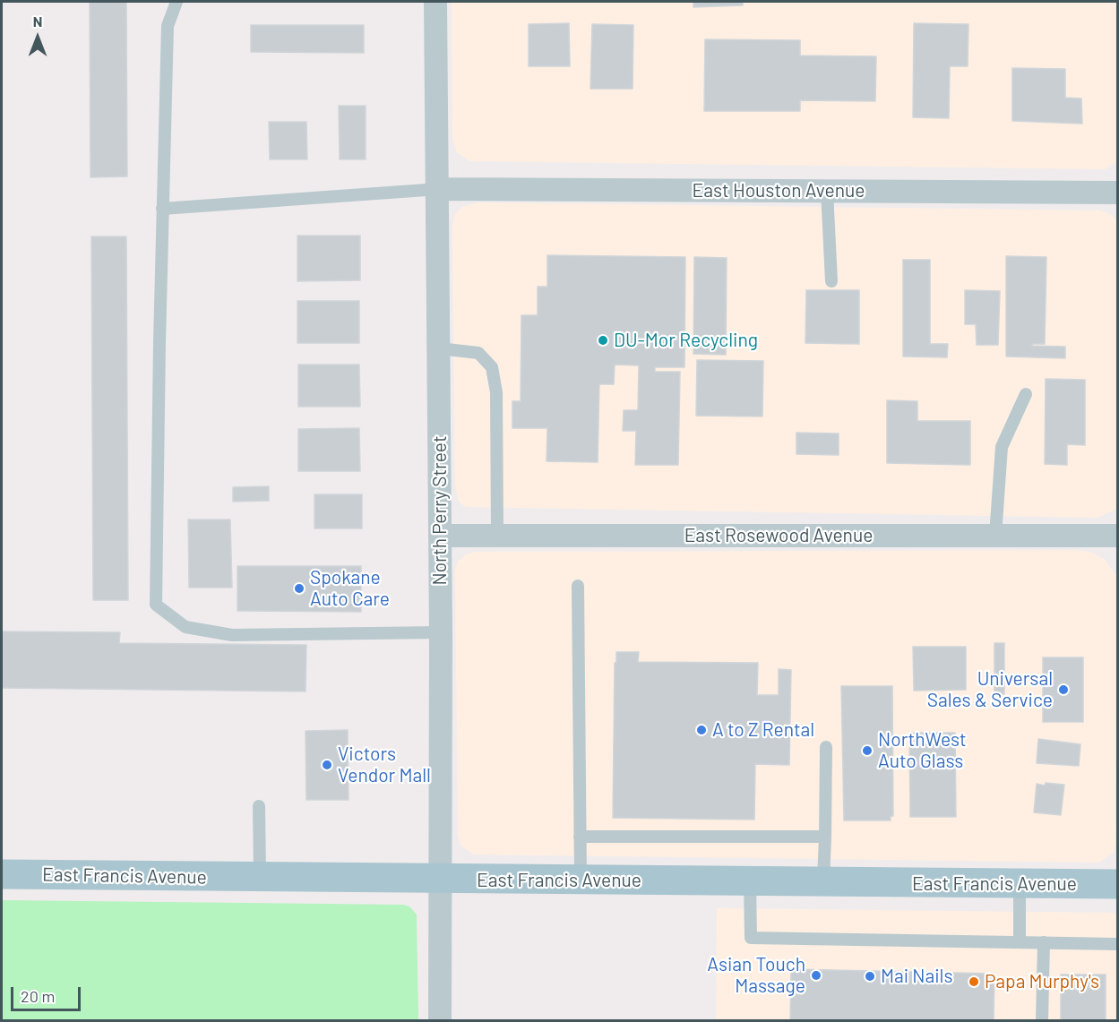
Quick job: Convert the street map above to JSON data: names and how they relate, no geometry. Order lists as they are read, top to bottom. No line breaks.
{"streets":{"main road":["East Francis Avenue"],"street":["East Houston Avenue","North Perry Street","East Rosewood Avenue"]},"crossings":[["East Houston Avenue","North Perry Street"],["North Perry Street","East Rosewood Avenue"],["North Perry Street","East Francis Avenue"]],"places":["DU-Mor Recycling","Spokane Auto Care","Universal Sales & Service","A to Z Rental","NorthWest Auto Glass","Victors Vendor Mall","Asian Touch Massage","Mai Nails","Papa Murphy's"],"scale_bar":"20 m","north":"top"}
